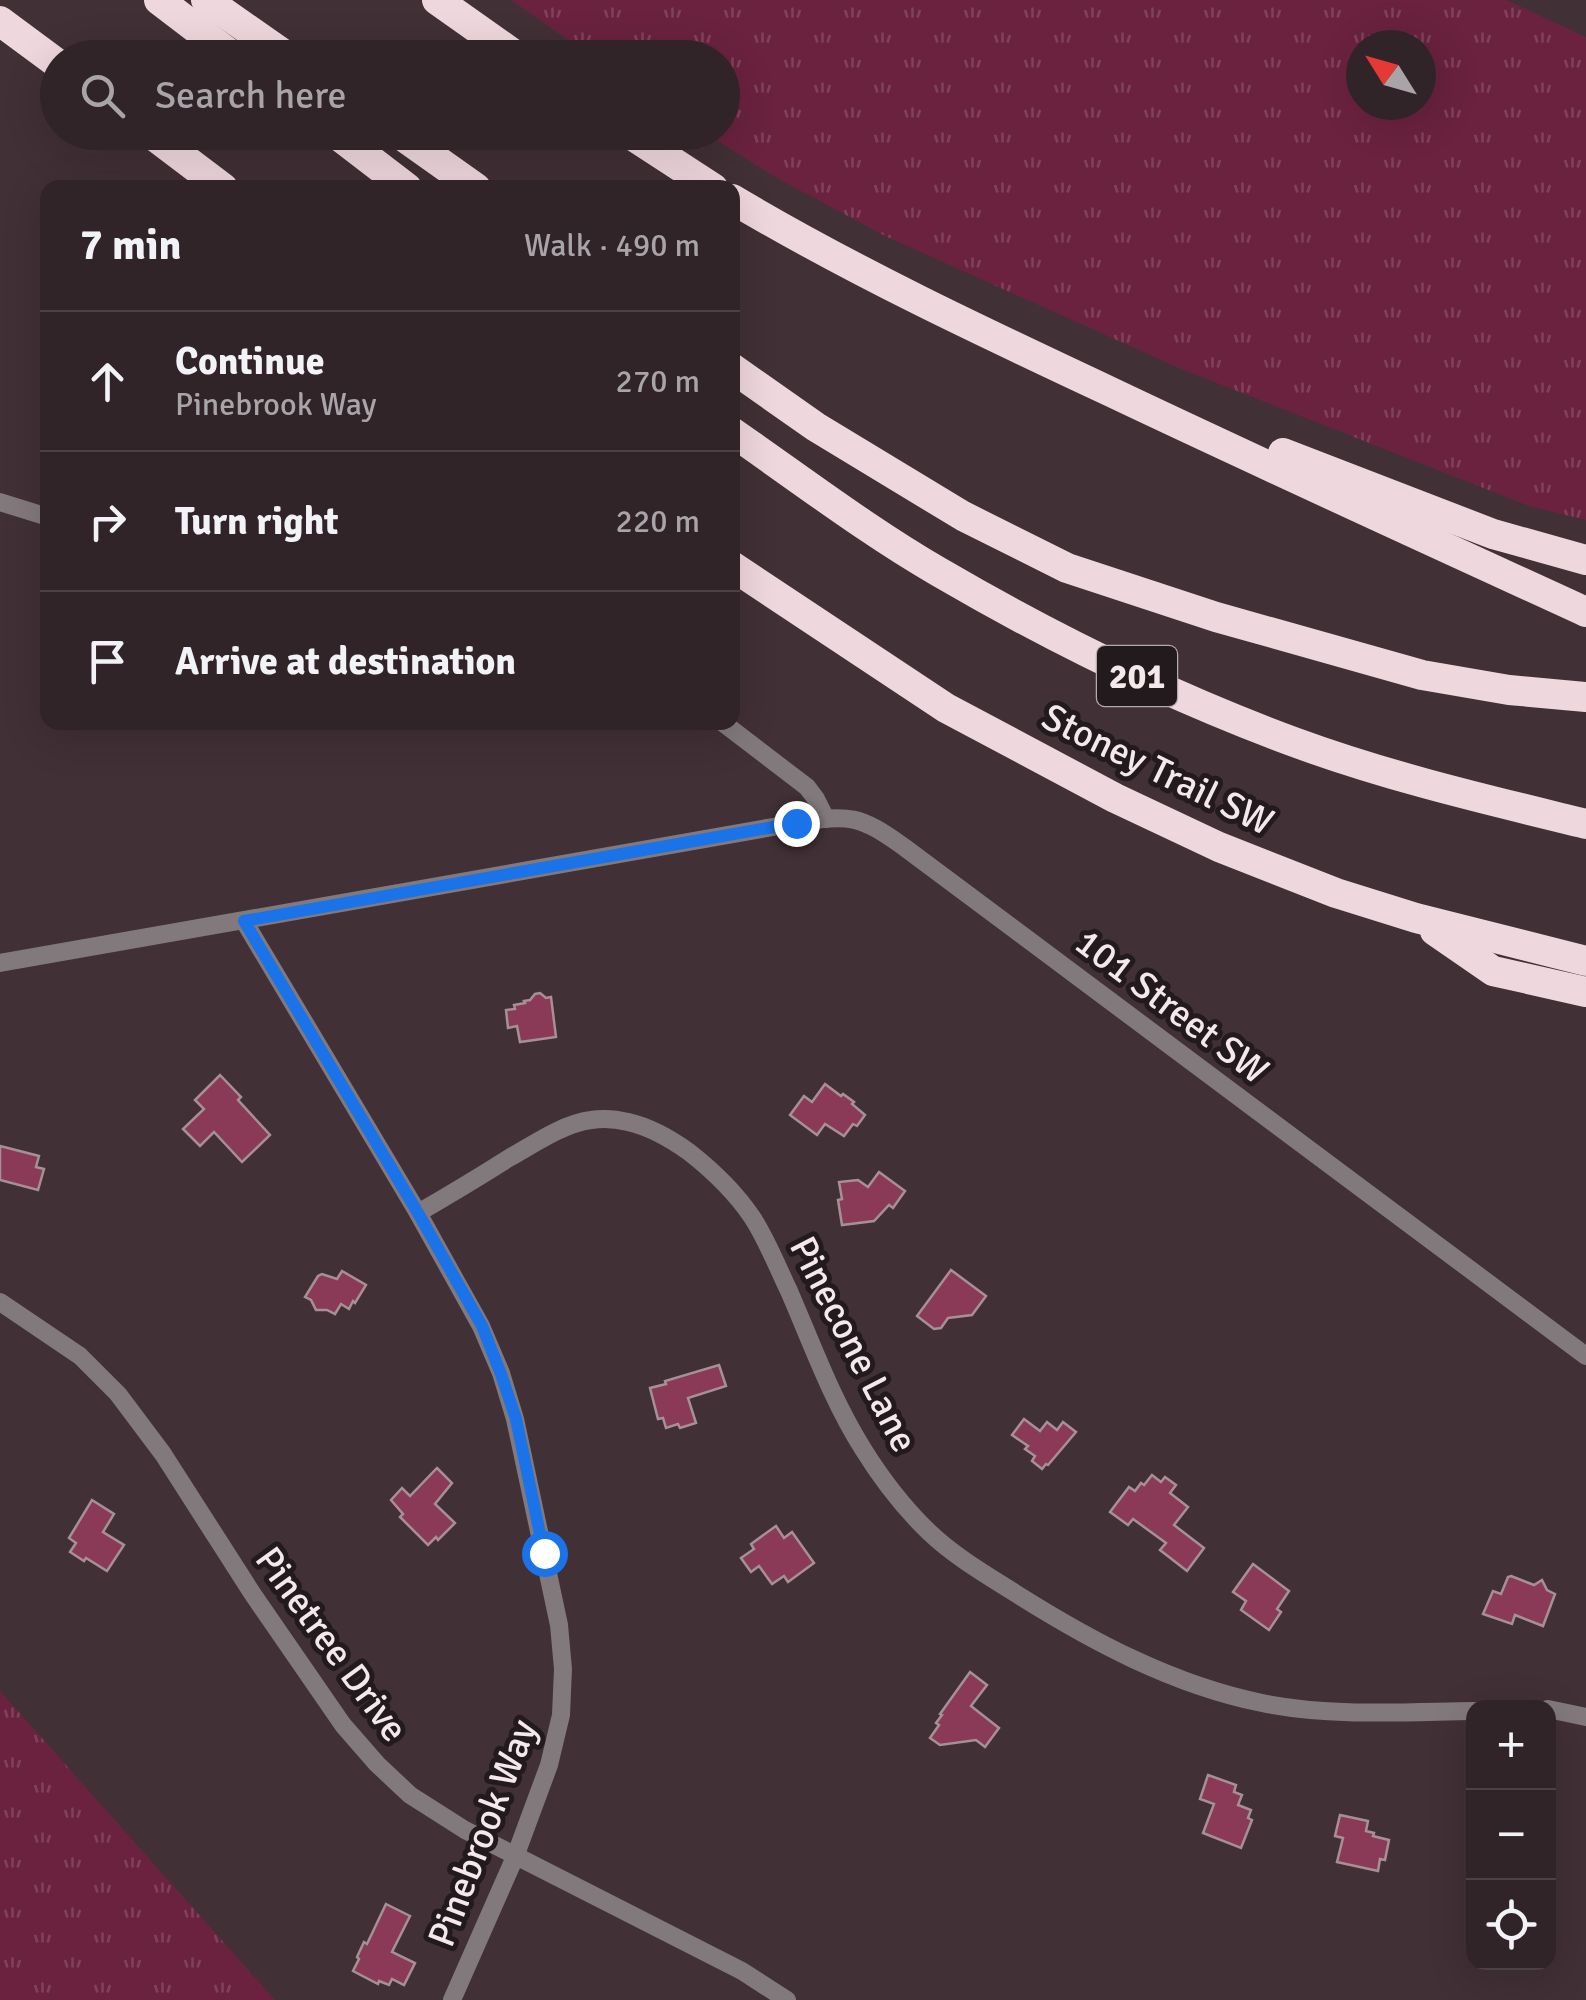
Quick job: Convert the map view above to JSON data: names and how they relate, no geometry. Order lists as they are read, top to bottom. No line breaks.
{"streets":{"highway":["201","Stoney Trail SW"],"street":["101 Street SW","Pinecone Lane","Pinetree Drive","Pinebrook Way"]},"crossings":[["101 Street SW","Pinebrook Way"],["Pinecone Lane","Pinebrook Way"],["Pinetree Drive","Pinebrook Way"]],"north":"top left","page":{"search":"Search here","heading":["7 min","Walk · 490 m"],"list":[["Continue","Pinebrook Way","270 m"],["Turn right","220 m"],"Arrive at destination"],"map_buttons":["+","−"]}}
